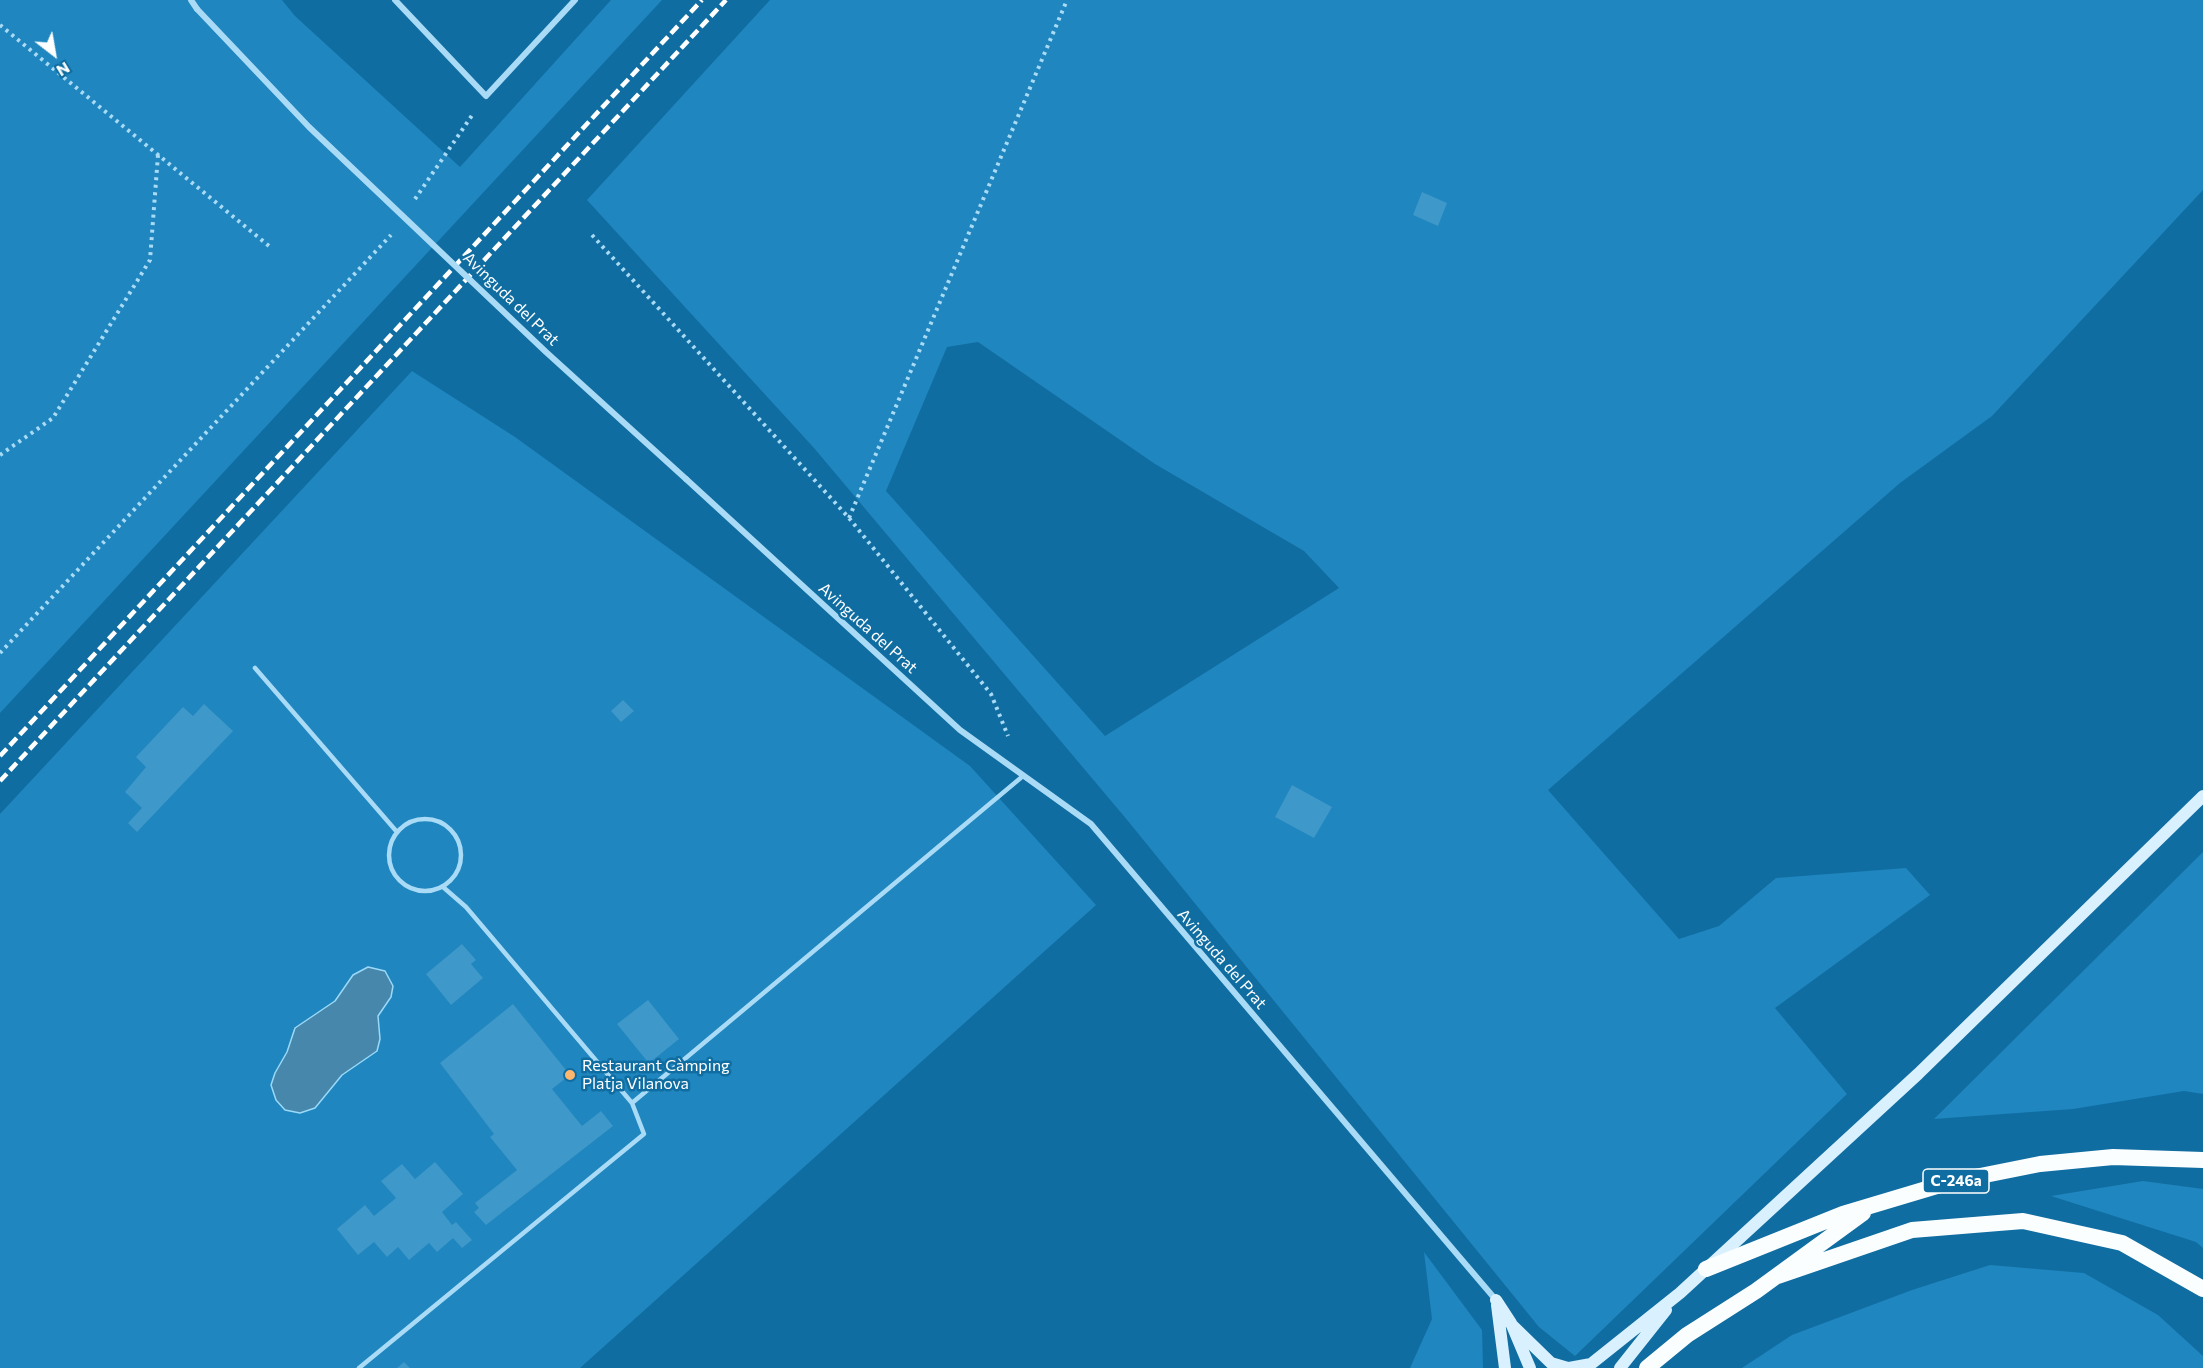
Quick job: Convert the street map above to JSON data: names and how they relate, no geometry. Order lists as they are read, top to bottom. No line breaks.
{"streets":{"highway":["C-246a"],"street":["Avinguda del Prat"]},"places":["Restaurant Càmping Platja Vilanova"],"north":"bottom right"}
